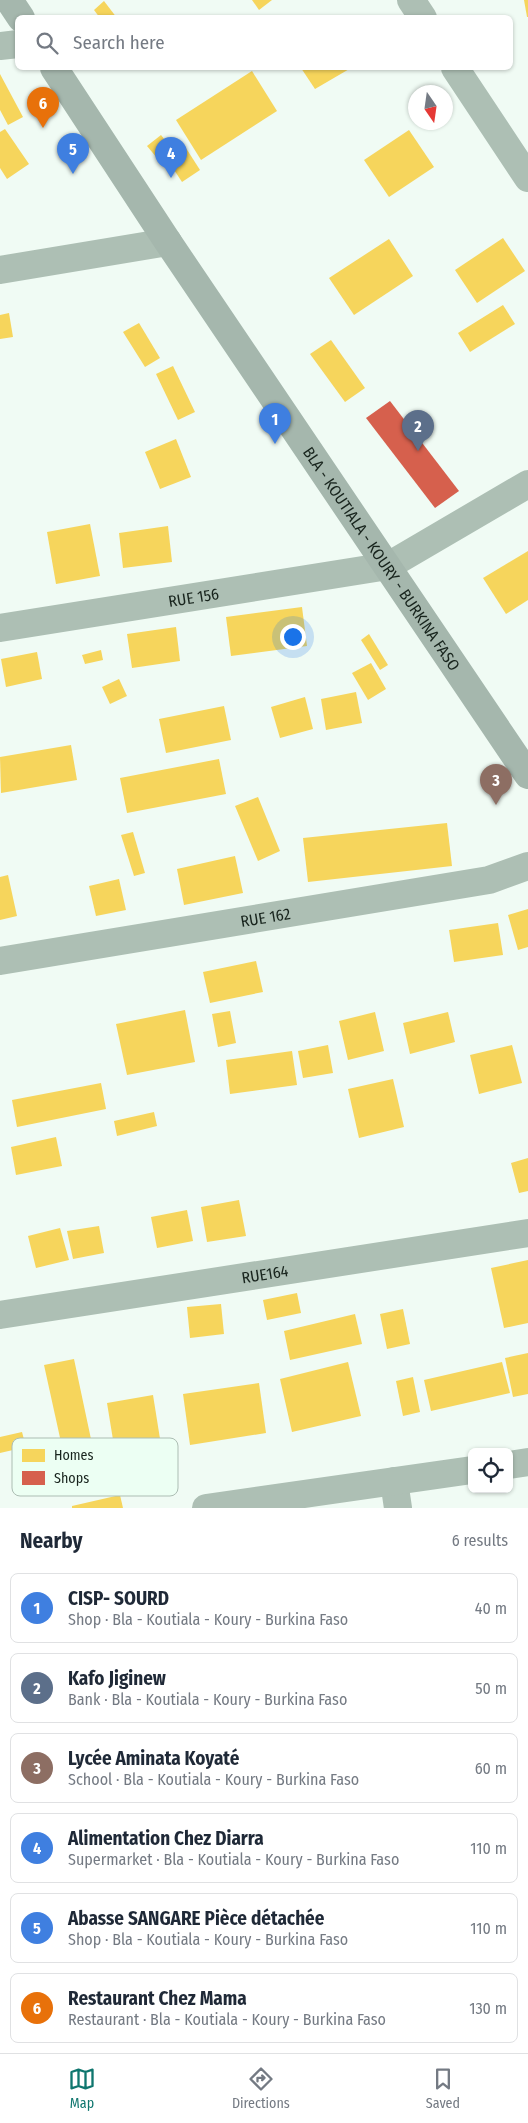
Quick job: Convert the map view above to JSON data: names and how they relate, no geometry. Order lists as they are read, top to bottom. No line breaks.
{"streets":{"main road":["BLA - KOUTIALA - KOURY - BURKINA FASO"],"street":["RUE 156","RUE 162","RUE164"]},"crossings":[["BLA - KOUTIALA - KOURY - BURKINA FASO","RUE 156"]],"legend":["Homes","Shops"],"north":"bottom","page":{"search":"Search here","pins":["6","5","4","1","2","3"],"heading":["Nearby","6 results"],"list":[{"mark":"1","name":"CISP- SOURD","note":"Shop · Bla - Koutiala - Koury - Burkina Faso","value":"40 m"},{"mark":"2","name":"Kafo Jiginew","note":"Bank · Bla - Koutiala - Koury - Burkina Faso","value":"50 m"},{"mark":"3","name":"Lycée Aminata Koyaté","note":"School · Bla - Koutiala - Koury - Burkina Faso","value":"60 m"},{"mark":"4","name":"Alimentation Chez Diarra","note":"Supermarket · Bla - Koutiala - Koury - Burkina Faso","value":"110 m"},{"mark":"5","name":"Abasse SANGARE Pièce détachée","note":"Shop · Bla - Koutiala - Koury - Burkina Faso","value":"110 m"},{"mark":"6","name":"Restaurant Chez Mama","note":"Restaurant · Bla - Koutiala - Koury - Burkina Faso","value":"130 m"}],"nav":["Map","Directions","Saved"]}}
